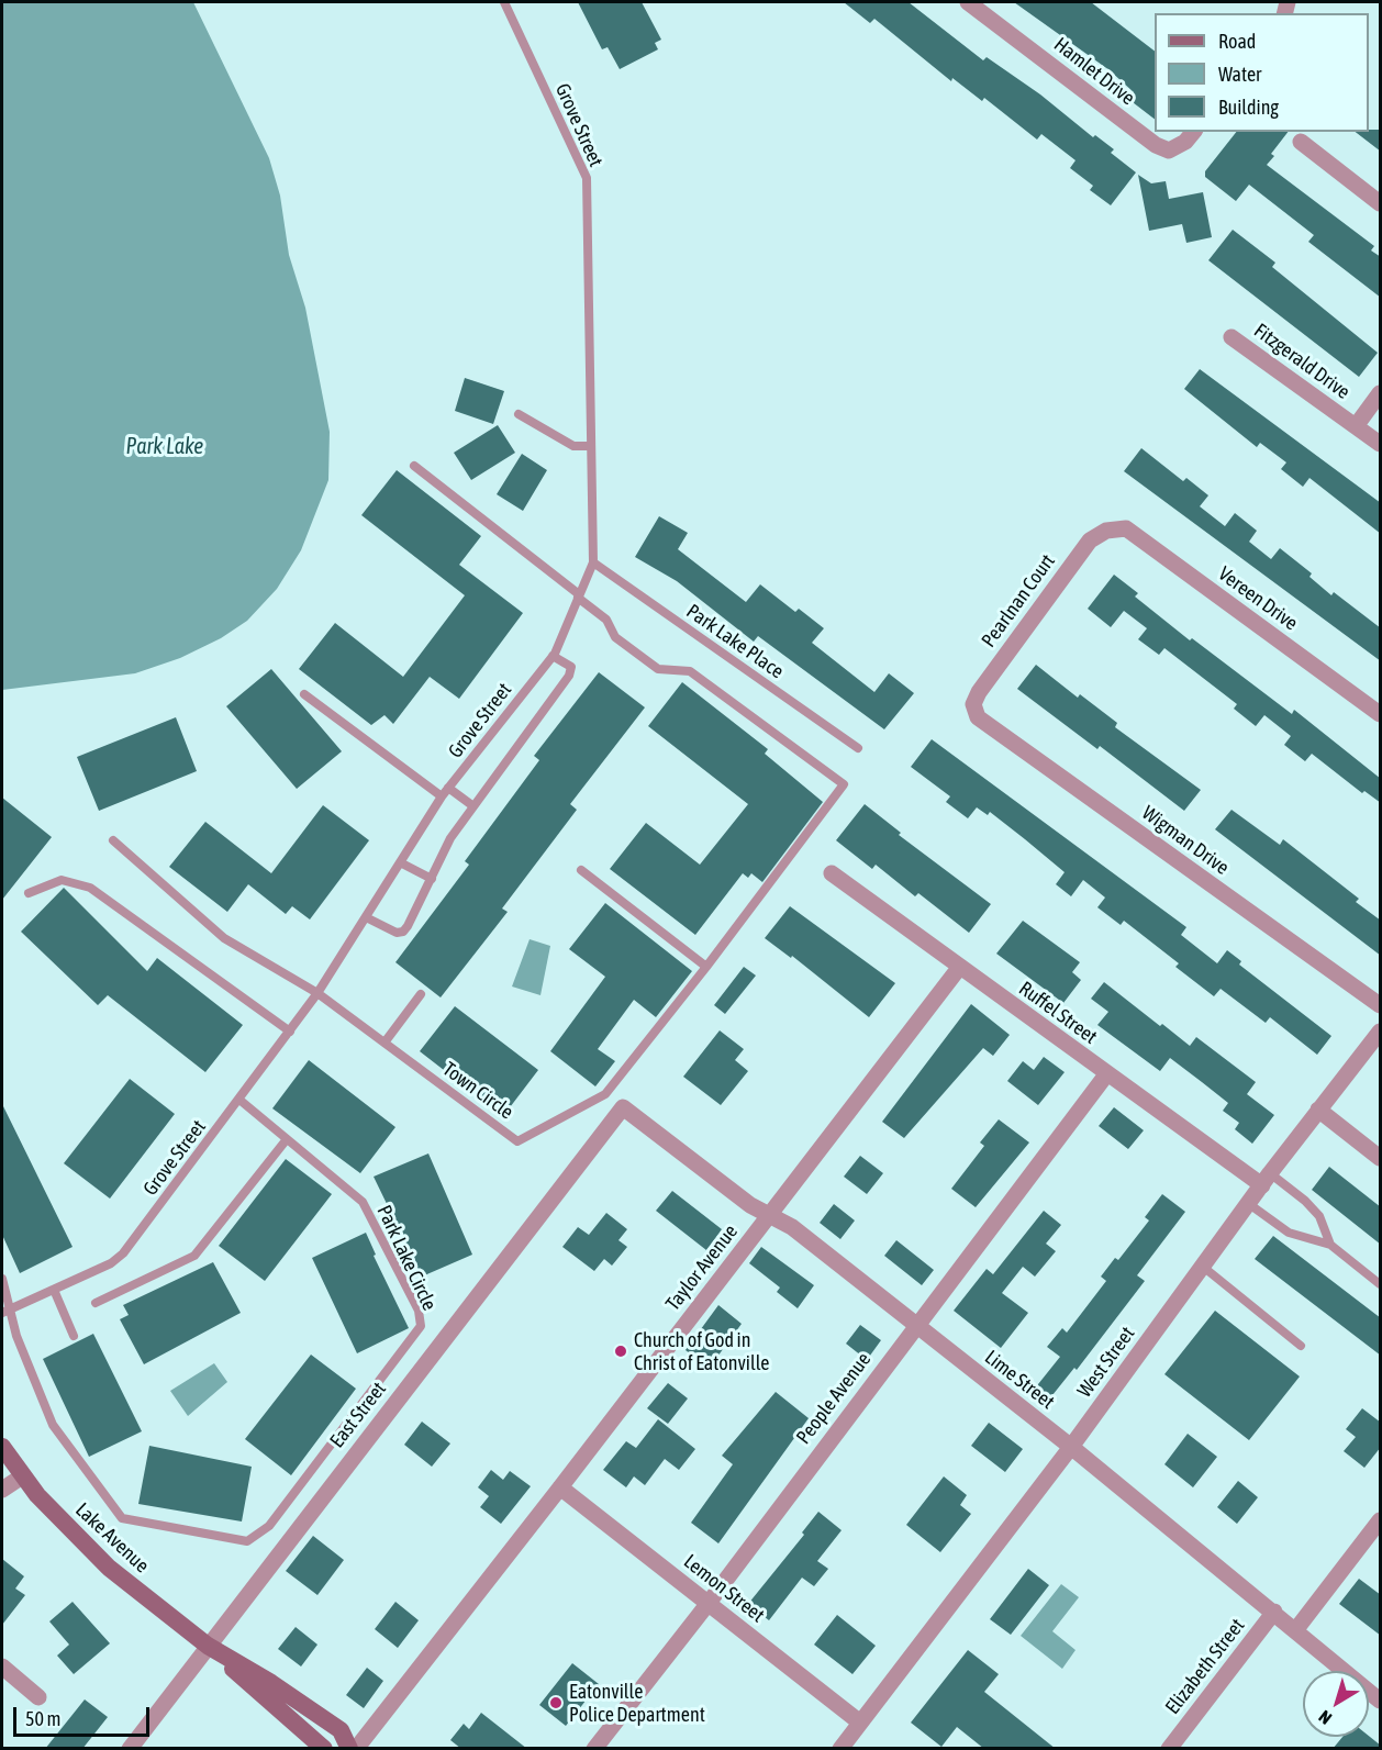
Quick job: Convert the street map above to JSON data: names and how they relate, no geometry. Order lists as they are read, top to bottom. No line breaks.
{"streets":{"main road":["Lake Avenue"],"street":["Hamlet Drive","Fitzgerald Drive","Vereen Drive","Pearlnan Court","Wigman Drive","Ruffel Street","Taylor Avenue","West Street","Lime Street","People Avenue","East Street","Lemon Street","Elizabeth Street"],"lane":["Grove Street","Park Lake Place","Town Circle","Park Lake Circle"]},"crossings":[["Grove Street","Park Lake Place"],["Grove Street","Town Circle"],["Grove Street","Park Lake Circle"],["Vereen Drive","Pearlnan Court"],["Pearlnan Court","Wigman Drive"],["Ruffel Street","Taylor Avenue"],["Ruffel Street","West Street"],["Ruffel Street","People Avenue"],["Taylor Avenue","Lime Street"],["Taylor Avenue","Lemon Street"],["West Street","Lime Street"],["West Street","Lemon Street"],["Lime Street","People Avenue"],["Lime Street","East Street"],["Lime Street","Elizabeth Street"],["People Avenue","Lemon Street"],["East Street","Lake Avenue"]],"water":["Park Lake"],"places":["Church of God in Christ of Eatonville","Eatonville Police Department"],"legend":["Road","Water","Building"],"scale_bar":"50 m","north":"bottom left"}
